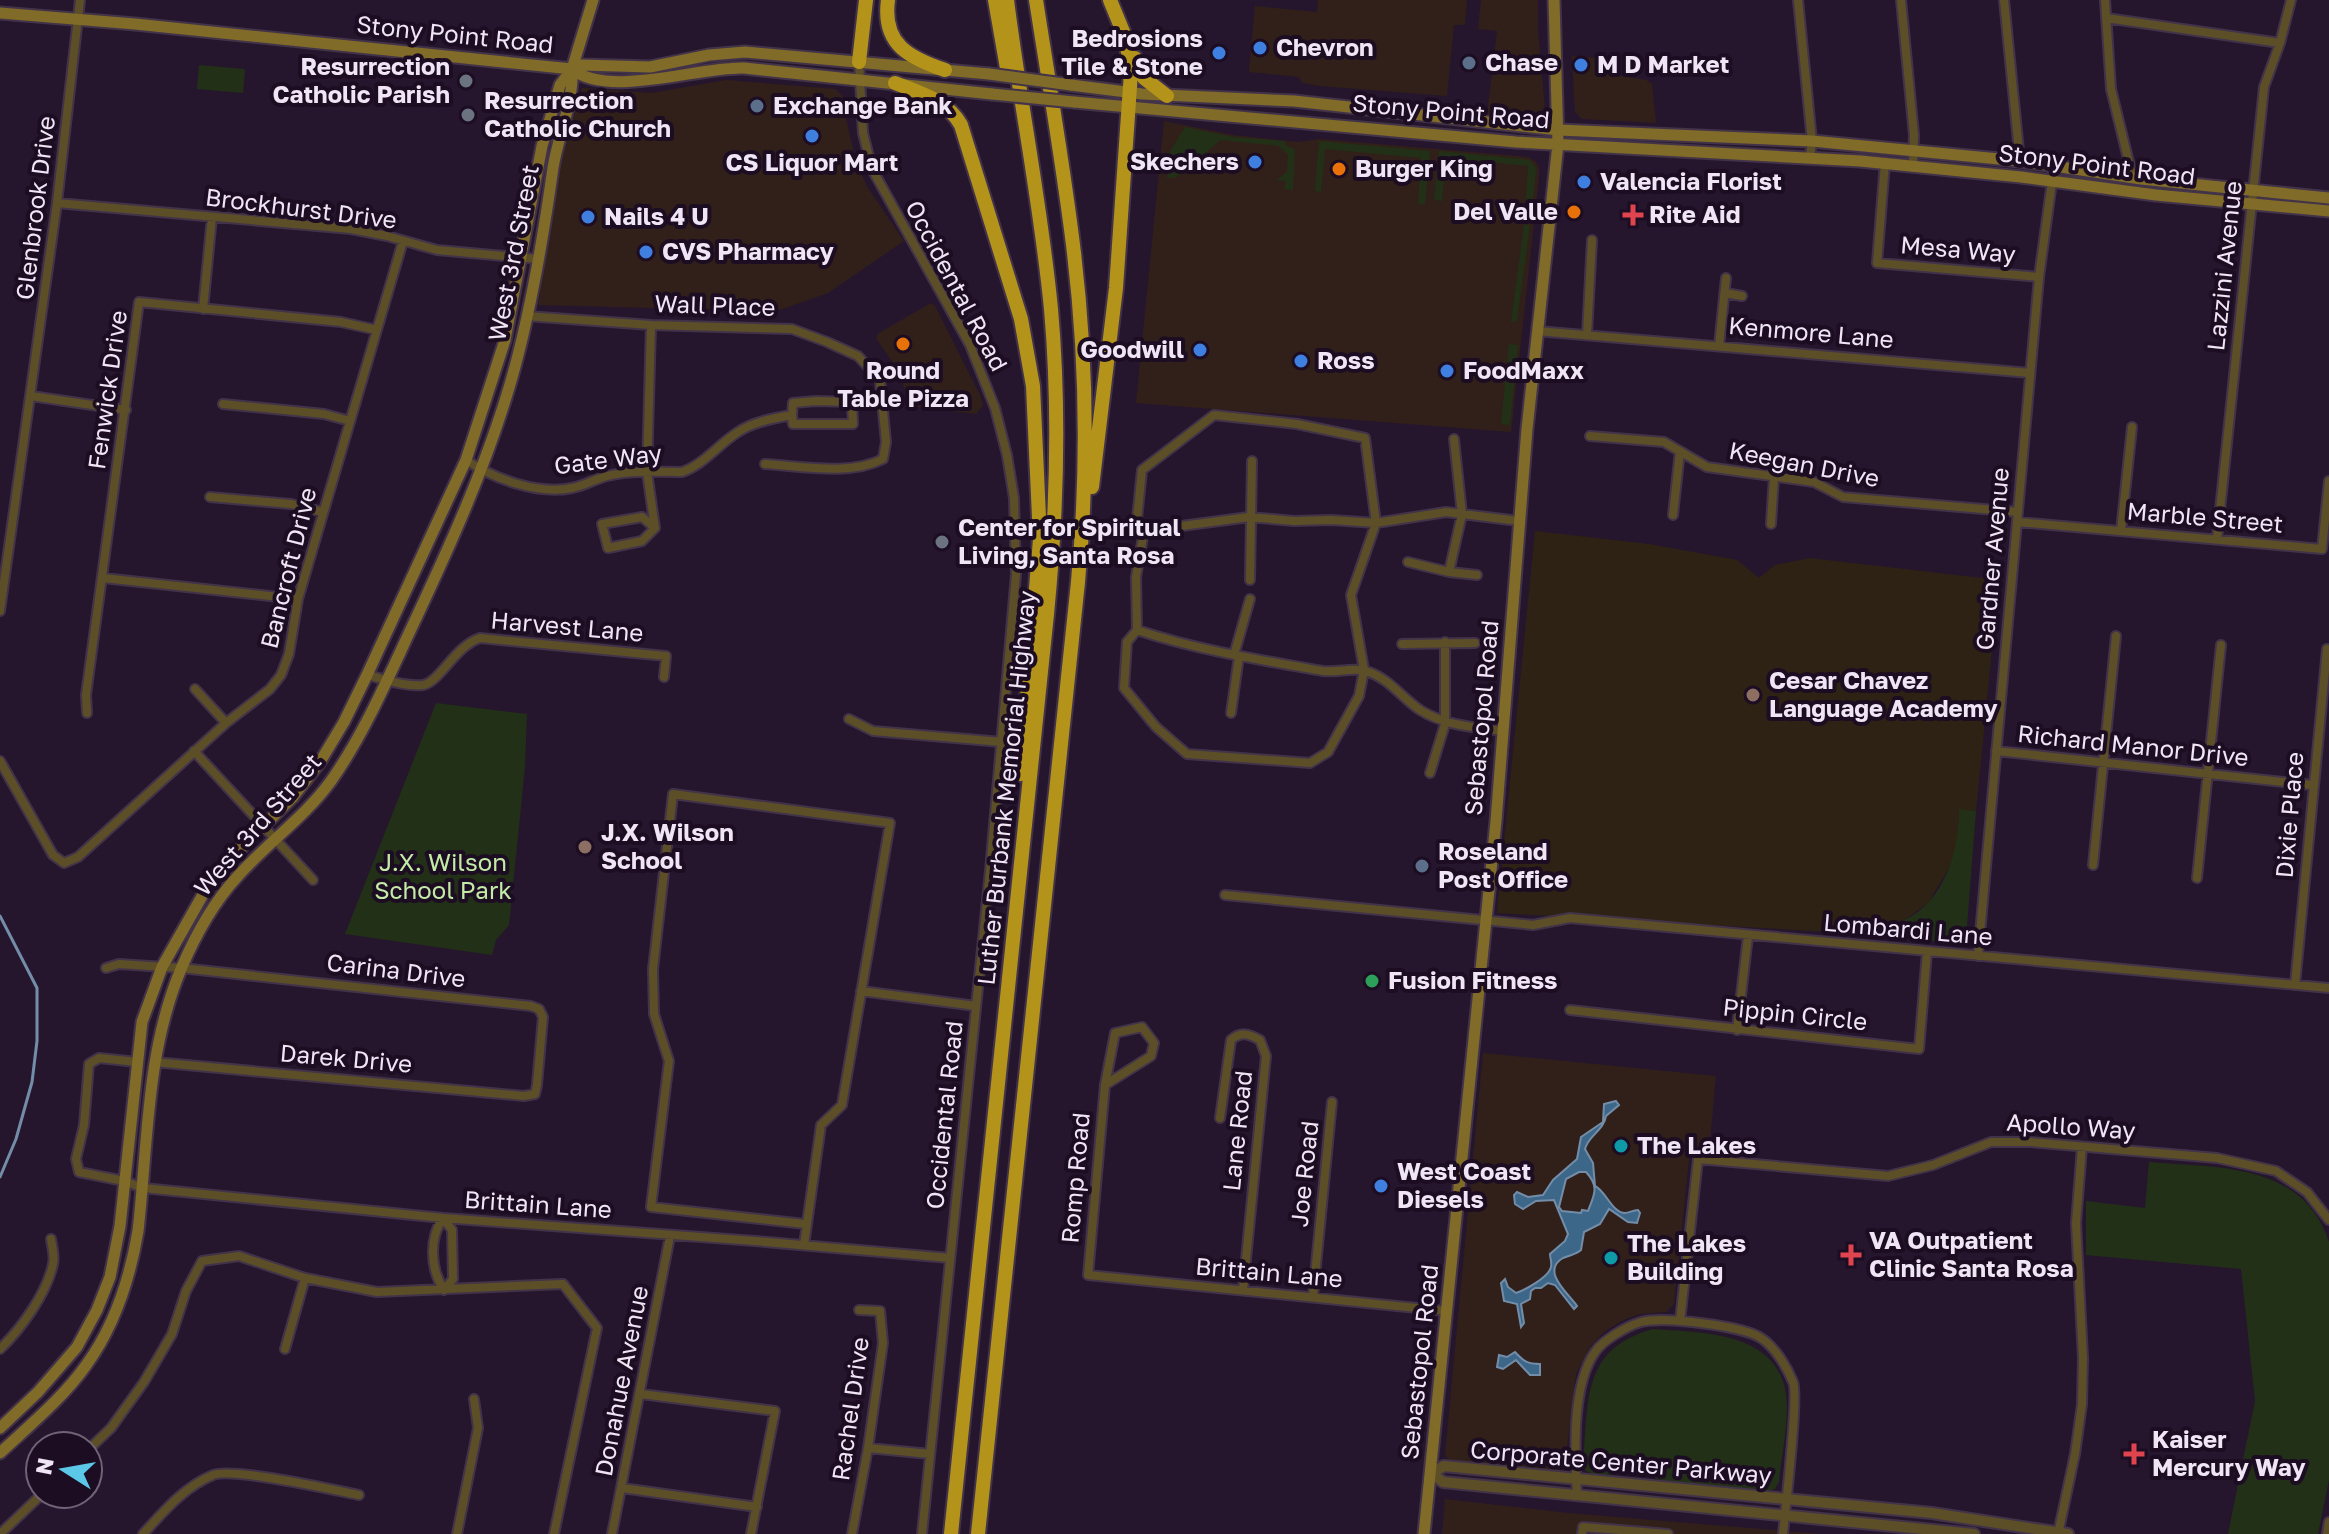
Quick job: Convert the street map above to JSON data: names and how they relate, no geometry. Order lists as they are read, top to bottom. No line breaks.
{"streets":{"highway":["Luther Burbank Memorial Highway"],"main road":["Stony Point Road","West 3rd Street","Sebastopol Road"],"street":["Glenbrook Drive","Brockhurst Drive","Mesa Way","Lazzini Avenue","Occidental Road","Wall Place","Kenmore Lane","Fenwick Drive","Gate Way","Keegan Drive","Marble Street","Gardner Avenue","Bancroft Drive","Harvest Lane","Richard Manor Drive","Dixie Place","Lombardi Lane","Carina Drive","Pippin Circle","Darek Drive","Apollo Way","Lane Road","Joe Road","Romp Road","Brittain Lane","Donahue Avenue","Rachel Drive","Corporate Center Parkway"]},"crossings":[["Stony Point Road","Glenbrook Drive"],["Stony Point Road","Mesa Way"],["Stony Point Road","West 3rd Street"],["Stony Point Road","Lazzini Avenue"],["Stony Point Road","Occidental Road"],["Stony Point Road","Gardner Avenue"],["Stony Point Road","Sebastopol Road"],["Glenbrook Drive","Brockhurst Drive"],["Brockhurst Drive","West 3rd Street"],["Brockhurst Drive","Bancroft Drive"],["Mesa Way","Gardner Avenue"],["West 3rd Street","Wall Place"],["West 3rd Street","Gate Way"],["West 3rd Street","Harvest Lane"],["West 3rd Street","Carina Drive"],["West 3rd Street","Darek Drive"],["West 3rd Street","Brittain Lane"],["Lazzini Avenue","Marble Street"],["Occidental Road","Brittain Lane"],["Kenmore Lane","Gardner Avenue"],["Kenmore Lane","Sebastopol Road"],["Fenwick Drive","Bancroft Drive"],["Keegan Drive","Gardner Avenue"],["Marble Street","Gardner Avenue"],["Gardner Avenue","Richard Manor Drive"],["Gardner Avenue","Lombardi Lane"],["Sebastopol Road","Lombardi Lane"],["Sebastopol Road","Brittain Lane"],["Sebastopol Road","Corporate Center Parkway"],["Richard Manor Drive","Dixie Place"],["Dixie Place","Lombardi Lane"],["Lombardi Lane","Pippin Circle"],["Carina Drive","Darek Drive"],["Apollo Way","Corporate Center Parkway"],["Lane Road","Brittain Lane"],["Joe Road","Brittain Lane"],["Romp Road","Brittain Lane"],["Brittain Lane","Donahue Avenue"]],"parks":["J.X. Wilson School Park"],"places":{"other":["Chevron","Bedrosions Tile & Stone","Chase","M D Market","Resurrection Catholic Parish","Exchange Bank","Resurrection Catholic Church","CS Liquor Mart","Skechers","Burger King","Valencia Florist","Del Valle","Nails 4 U","CVS Pharmacy","Round Table Pizza","Goodwill","Ross","FoodMaxx","Center for Spiritual Living, Santa Rosa","Cesar Chavez Language Academy","J.X. Wilson School","Roseland Post Office","Fusion Fitness","The Lakes","West Coast Diesels","The Lakes Building"],"health":["Rite Aid","VA Outpatient Clinic Santa Rosa","Kaiser Mercury Way"]},"north":"left"}
